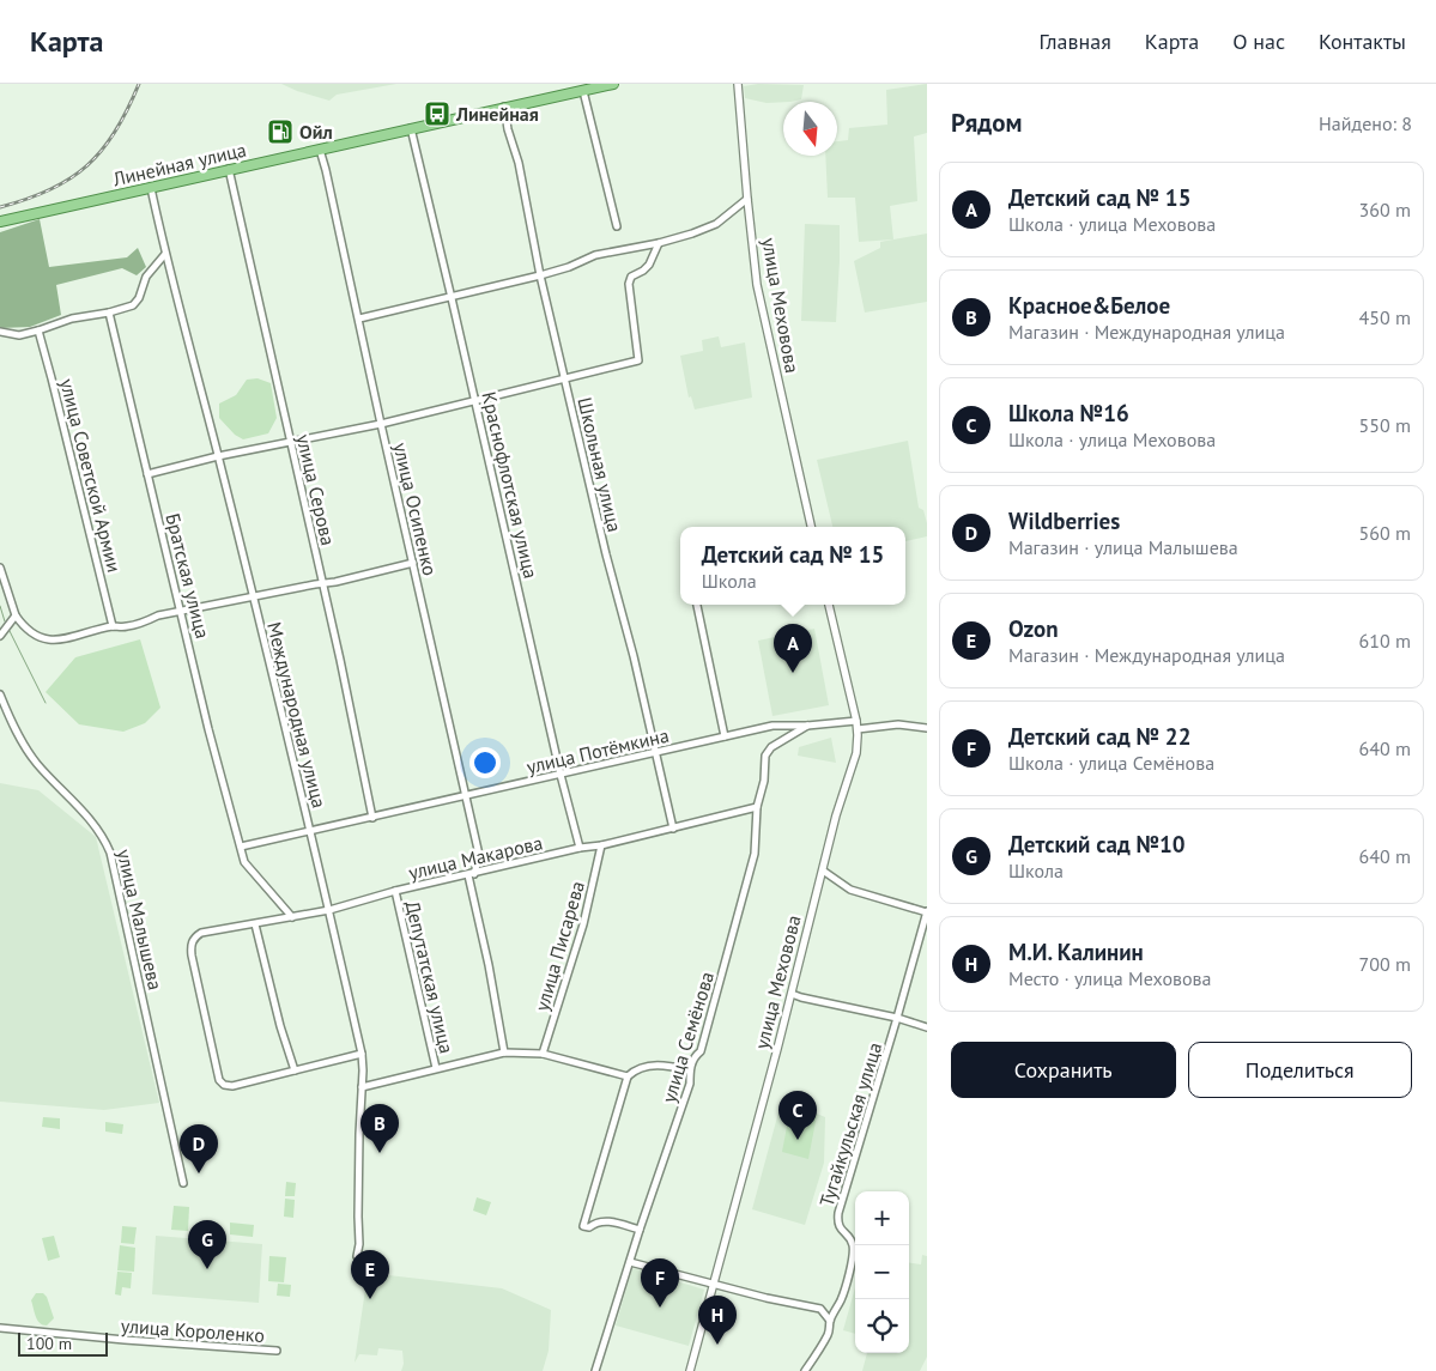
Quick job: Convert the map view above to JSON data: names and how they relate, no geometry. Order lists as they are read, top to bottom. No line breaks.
{"streets":{"main road":["Линейная улица"],"street":["улица Меховова","Школьная улица","улица Советской Армии","Краснофлотская улица","улица Серова","улица Осипенко","Братская улица","Международная улица","улица Потёмкина","улица Макарова","улица Малышева","улица Писарева","Депутатская улица","улица Семёнова","Тугайкульская улица","улица Короленко"]},"crossings":[["Линейная улица","Школьная улица"],["Линейная улица","Краснофлотская улица"],["Линейная улица","улица Серова"],["Линейная улица","улица Осипенко"],["Линейная улица","Международная улица"],["улица Меховова","улица Потёмкина"],["Школьная улица","улица Потёмкина"],["Школьная улица","улица Макарова"],["Краснофлотская улица","улица Потёмкина"],["Краснофлотская улица","улица Макарова"],["улица Серова","улица Потёмкина"],["улица Осипенко","улица Потёмкина"],["улица Осипенко","улица Макарова"],["Братская улица","улица Потёмкина"],["Братская улица","улица Макарова"],["Международная улица","улица Потёмкина"],["Международная улица","улица Макарова"],["улица Потёмкина","улица Семёнова"],["улица Макарова","улица Писарева"],["улица Макарова","Депутатская улица"],["улица Макарова","улица Семёнова"]],"places":{"bus stop":["Линейная"],"fuel station":["Ойл"]},"scale_bar":"100 m","north":"bottom","page":{"header":"Карта","nav":["Главная","Карта","О нас","Контакты"],"heading":["Рядом","Найдено: 8"],"list":[{"mark":"A","name":"Детский сад № 15","note":"Школа · улица Меховова","value":"360 m"},{"mark":"B","name":"Красное&Белое","note":"Магазин · Международная улица","value":"450 m"},{"mark":"C","name":"Школа №16","note":"Школа · улица Меховова","value":"550 m"},{"mark":"D","name":"Wildberries","note":"Магазин · улица Малышева","value":"560 m"},{"mark":"E","name":"Ozon","note":"Магазин · Международная улица","value":"610 m"},{"mark":"F","name":"Детский сад № 22","note":"Школа · улица Семёнова","value":"640 m"},{"mark":"G","name":"Детский сад №10","note":"Школа","value":"640 m"},{"mark":"H","name":"М.И. Калинин","note":"Место · улица Меховова","value":"700 m"}],"popup":["Детский сад № 15","Школа"],"pins":["A","C","B","D","G","E","F","H"],"buttons":["Сохранить","Поделиться"],"map_buttons":["+","−"],"scale":"100 m"}}
